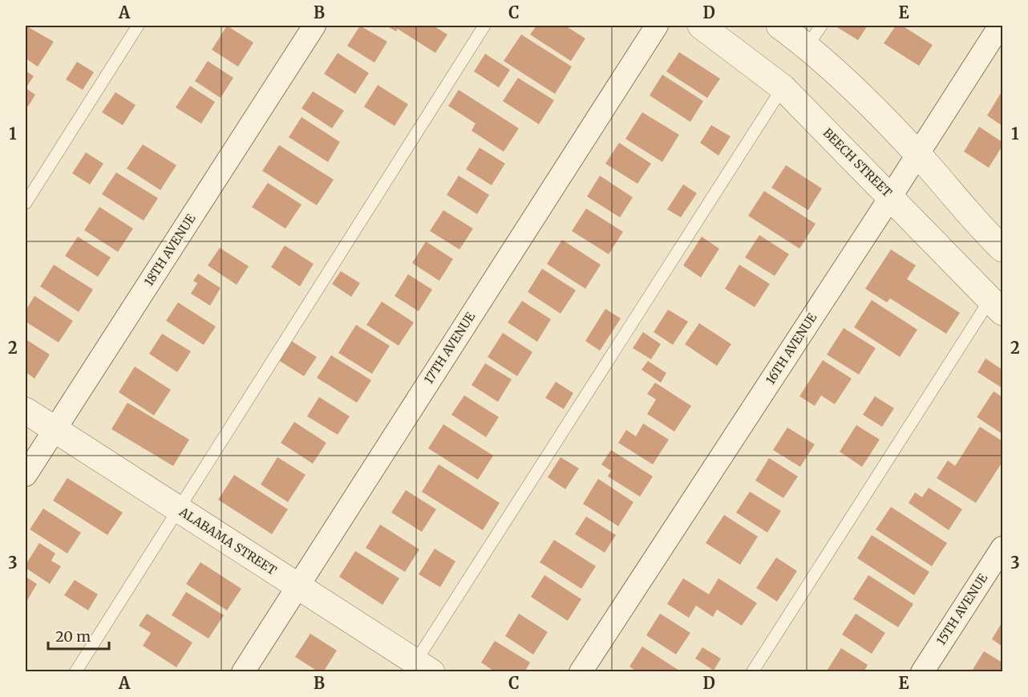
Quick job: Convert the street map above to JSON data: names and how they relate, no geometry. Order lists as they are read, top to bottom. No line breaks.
{"streets":{"street":["BEECH STREET","18TH AVENUE","17TH AVENUE","16TH AVENUE","ALABAMA STREET","15TH AVENUE"]},"crossings":[["BEECH STREET","16TH AVENUE"],["18TH AVENUE","ALABAMA STREET"],["17TH AVENUE","ALABAMA STREET"]],"scale_bar":"20 m","grid":{"columns":["A","B","C","D","E"],"rows":["1","2","3"]}}
